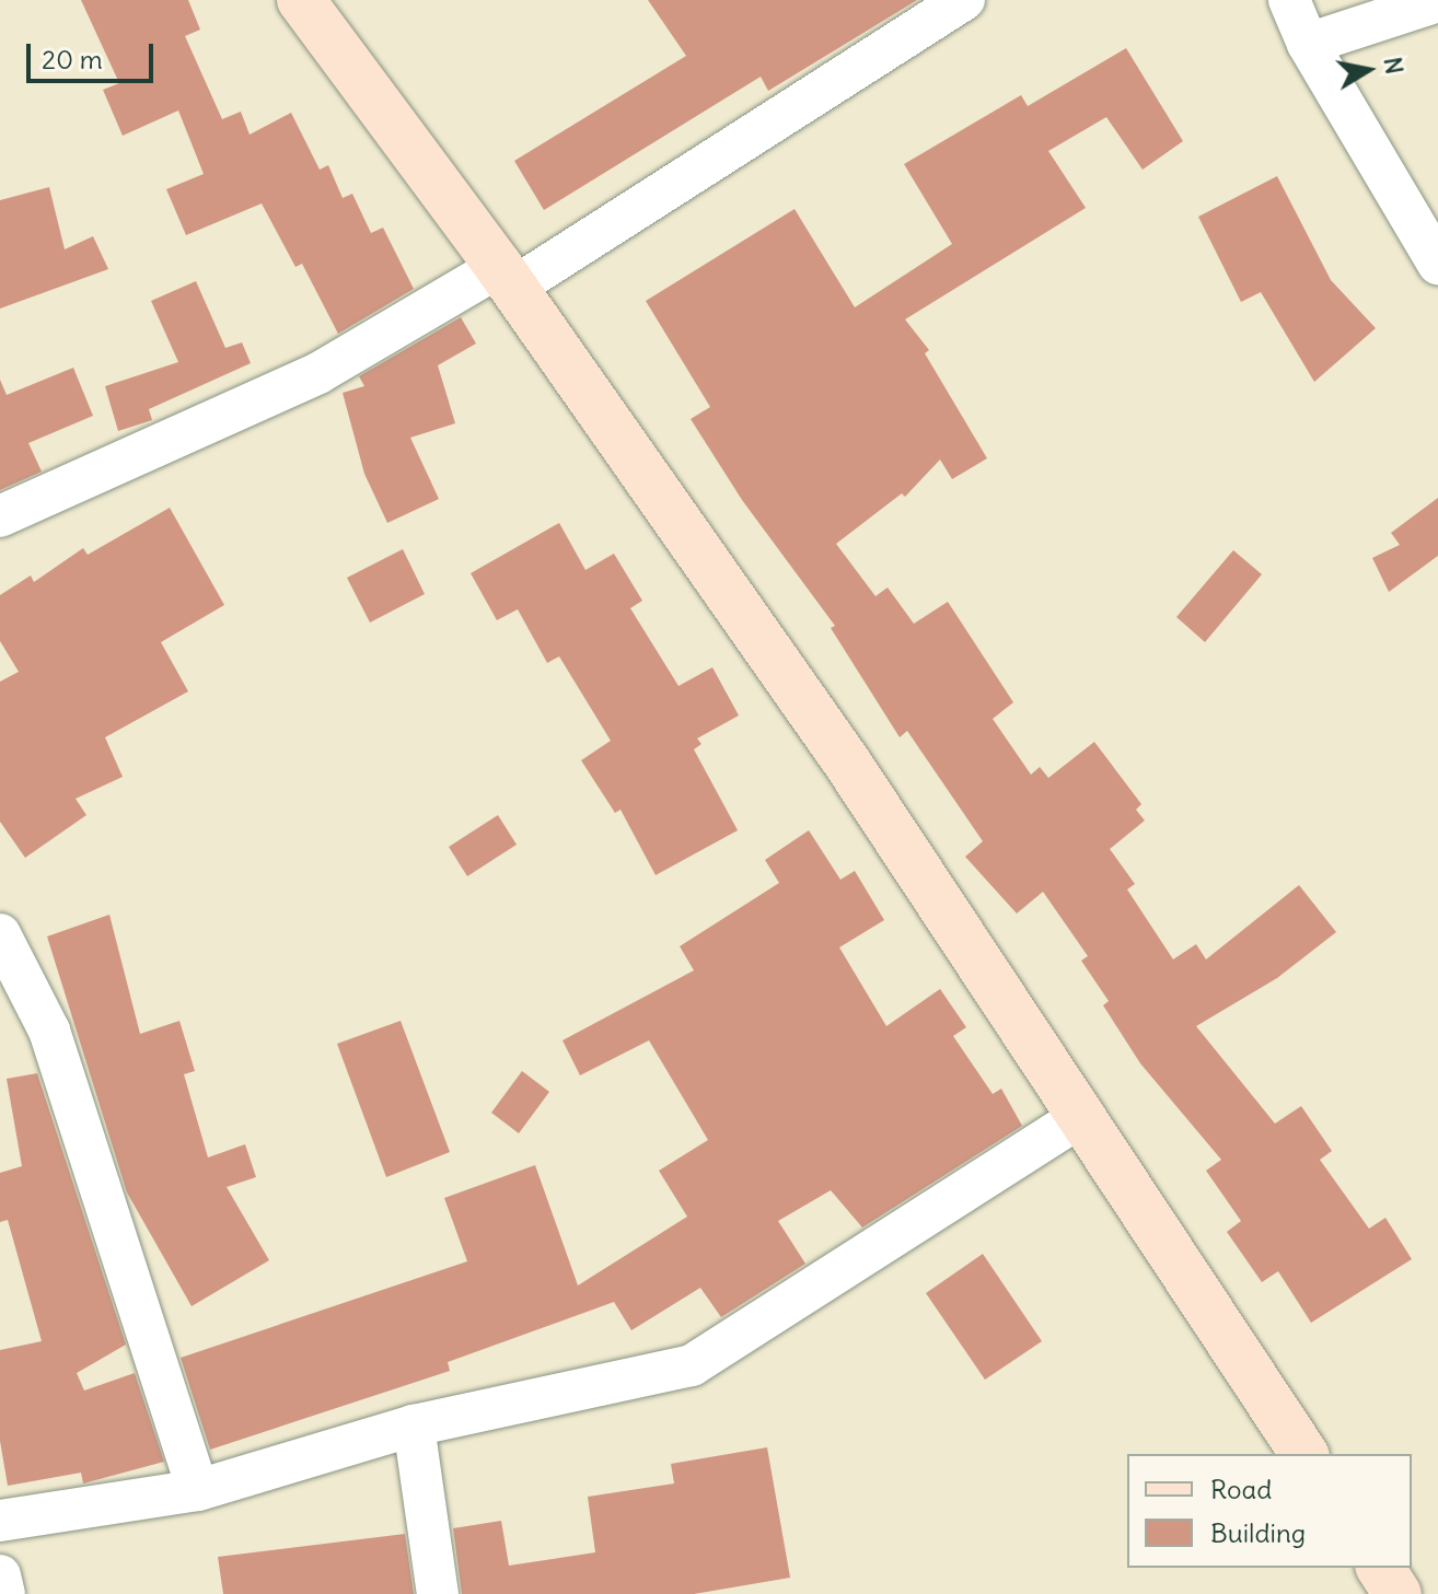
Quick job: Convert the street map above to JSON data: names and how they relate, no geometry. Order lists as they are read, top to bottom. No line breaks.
{"legend":["Road","Building"],"scale_bar":"20 m","north":"right"}
